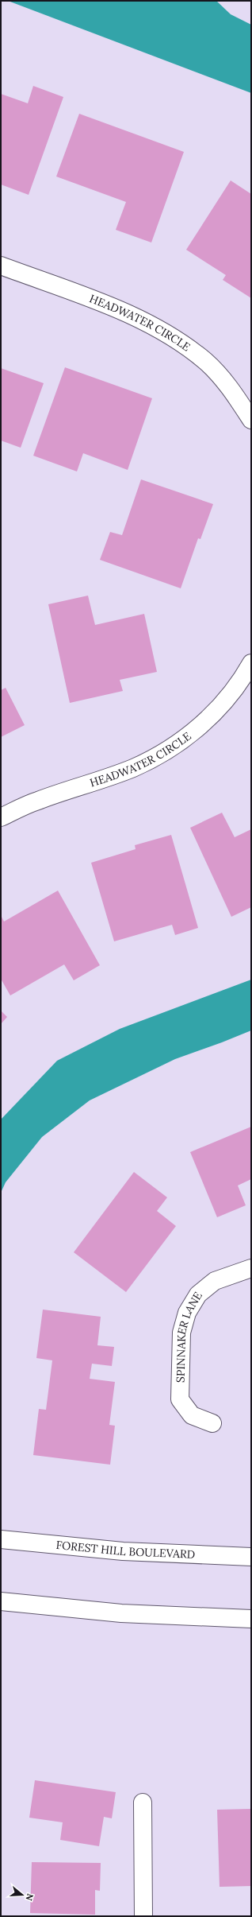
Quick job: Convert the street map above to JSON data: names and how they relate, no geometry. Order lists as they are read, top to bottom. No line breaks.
{"streets":{"street":["HEADWATER CIRCLE","SPINNAKER LANE","FOREST HILL BOULEVARD"]},"north":"right"}
